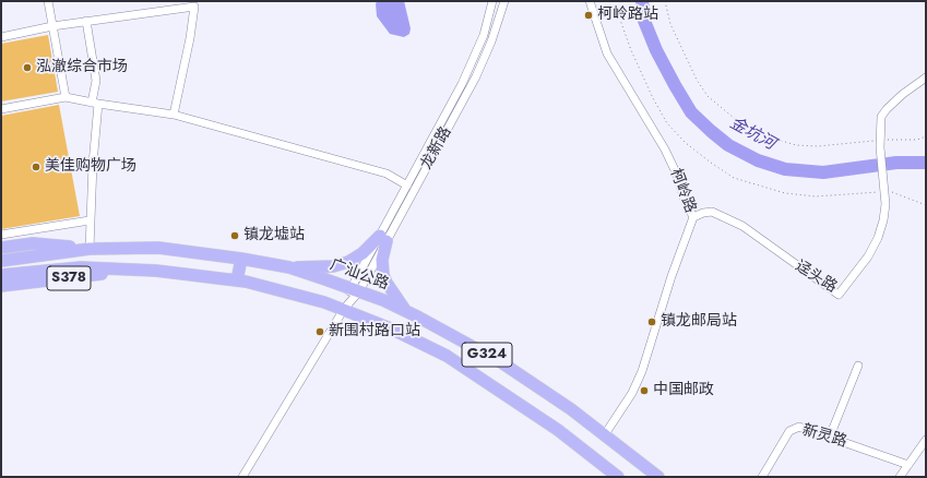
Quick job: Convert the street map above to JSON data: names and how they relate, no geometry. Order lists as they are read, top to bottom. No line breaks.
{"streets":{"highway":["广汕公路","S378","G324"],"street":["龙新路","柯岭路","迳头路","新灵路"]},"crossings":[["龙新路","广汕公路"],["龙新路","G324"],["柯岭路","广汕公路"],["柯岭路","迳头路"],["广汕公路","S378"],["S378","G324"]],"water":["金坑河"],"places":["柯岭路站","泓澈综合市场","美佳购物广场","镇龙墟站","镇龙邮局站","新围村路口站","中国邮政"]}
